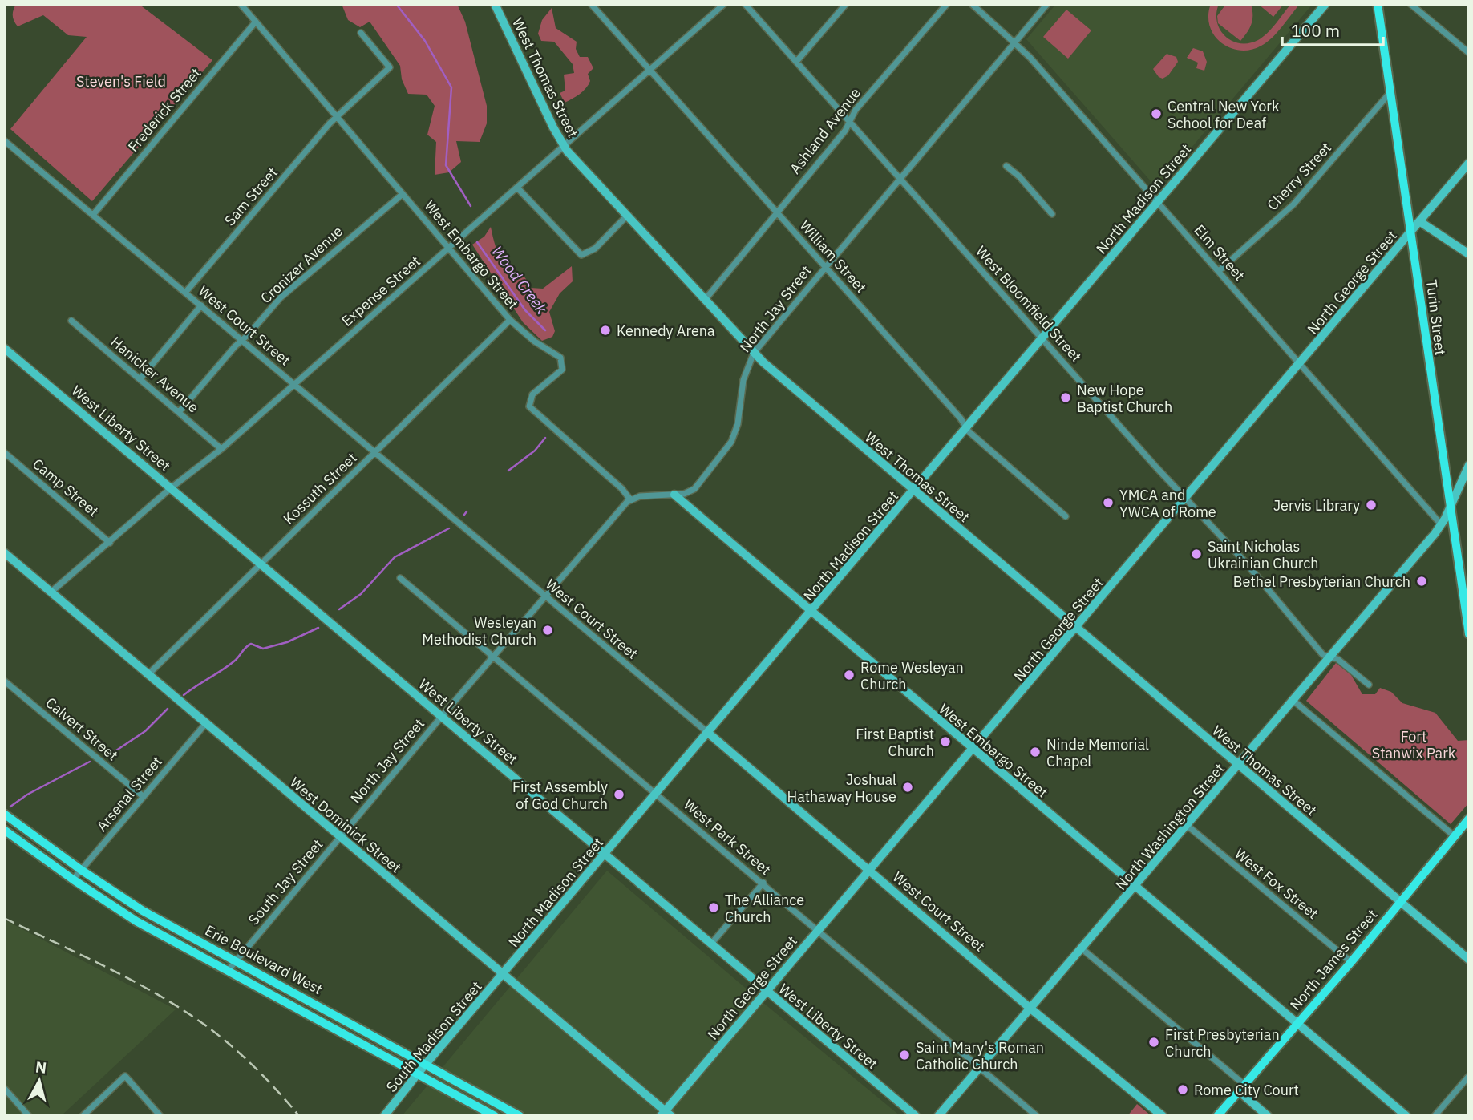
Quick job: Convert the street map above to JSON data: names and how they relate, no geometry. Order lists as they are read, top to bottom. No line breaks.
{"streets":{"main road":["Turin Street","Erie Boulevard West","North James Street"],"street":["West Thomas Street","Frederick Street","Ashland Avenue","Cherry Street","Sam Street","North Madison Street","Elm Street","West Embargo Street","William Street","Cronizer Avenue","North George Street","Expense Street","West Bloomfield Street","North Jay Street","West Court Street","Hanicker Avenue","West Liberty Street","Camp Street","Kossuth Street","Calvert Street","Arsenal Street","West Dominick Street","North Washington Street","West Park Street","South Jay Street","West Fox Street","South Madison Street"]},"crossings":[["West Thomas Street","Ashland Avenue"],["West Thomas Street","North Madison Street"],["West Thomas Street","North George Street"],["West Thomas Street","Expense Street"],["West Thomas Street","North Jay Street"],["West Thomas Street","North Washington Street"],["West Thomas Street","North James Street"],["Frederick Street","West Embargo Street"],["Frederick Street","West Court Street"],["Ashland Avenue","William Street"],["Ashland Avenue","West Bloomfield Street"],["Cherry Street","Elm Street"],["Cherry Street","Turin Street"],["Sam Street","West Embargo Street"],["Sam Street","West Court Street"],["North Madison Street","Elm Street"],["North Madison Street","West Embargo Street"],["North Madison Street","William Street"],["North Madison Street","West Bloomfield Street"],["North Madison Street","West Court Street"],["North Madison Street","West Liberty Street"],["North Madison Street","West Dominick Street"],["North Madison Street","West Park Street"],["North Madison Street","South Madison Street"],["Elm Street","North George Street"],["Elm Street","North Jay Street"],["Elm Street","North Washington Street"],["West Embargo Street","Cronizer Avenue"],["West Embargo Street","North George Street"],["West Embargo Street","Expense Street"],["West Embargo Street","North Jay Street"],["West Embargo Street","Kossuth Street"],["West Embargo Street","North Washington Street"],["West Embargo Street","North James Street"],["William Street","Expense Street"],["William Street","North Jay Street"],["Cronizer Avenue","West Court Street"],["Cronizer Avenue","Hanicker Avenue"],["North George Street","West Bloomfield Street"],["North George Street","Turin Street"],["North George Street","West Court Street"],["North George Street","West Liberty Street"],["North George Street","West Dominick Street"],["North George Street","West Park Street"],["Expense Street","West Court Street"],["Expense Street","Hanicker Avenue"],["Expense Street","West Liberty Street"],["Expense Street","Camp Street"],["Expense Street","West Dominick Street"],["West Bloomfield Street","North Jay Street"],["West Bloomfield Street","North Washington Street"],["North Jay Street","West Court Street"],["North Jay Street","West Liberty Street"],["North Jay Street","West Dominick Street"],["North Jay Street","West Park Street"],["North Jay Street","South Jay Street"],["Turin Street","North Washington Street"],["West Court Street","Kossuth Street"],["West Court Street","North Washington Street"],["West Liberty Street","Kossuth Street"],["Kossuth Street","West Dominick Street"],["Calvert Street","Arsenal Street"],["Arsenal Street","West Dominick Street"],["Arsenal Street","Erie Boulevard West"],["West Dominick Street","South Jay Street"],["West Dominick Street","South Madison Street"],["North Washington Street","West Park Street"],["North Washington Street","West Fox Street"],["South Jay Street","Erie Boulevard West"],["West Fox Street","North James Street"],["Erie Boulevard West","South Madison Street"]],"water":["Wood Creek"],"parks":["Steven's Field","Fort Stanwix Park"],"places":["Central New York School for Deaf","Kennedy Arena","New Hope Baptist Church","YMCA and YWCA of Rome","Jervis Library","Saint Nicholas Ukrainian Church","Bethel Presbyterian Church","Wesleyan Methodist Church","Rome Wesleyan Church","First Baptist Church","Ninde Memorial Chapel","Joshual Hathaway House","First Assembly of God Church","The Alliance Church","First Presbyterian Church","Saint Mary's Roman Catholic Church","Rome City Court"],"scale_bar":"100 m","north":"top"}
